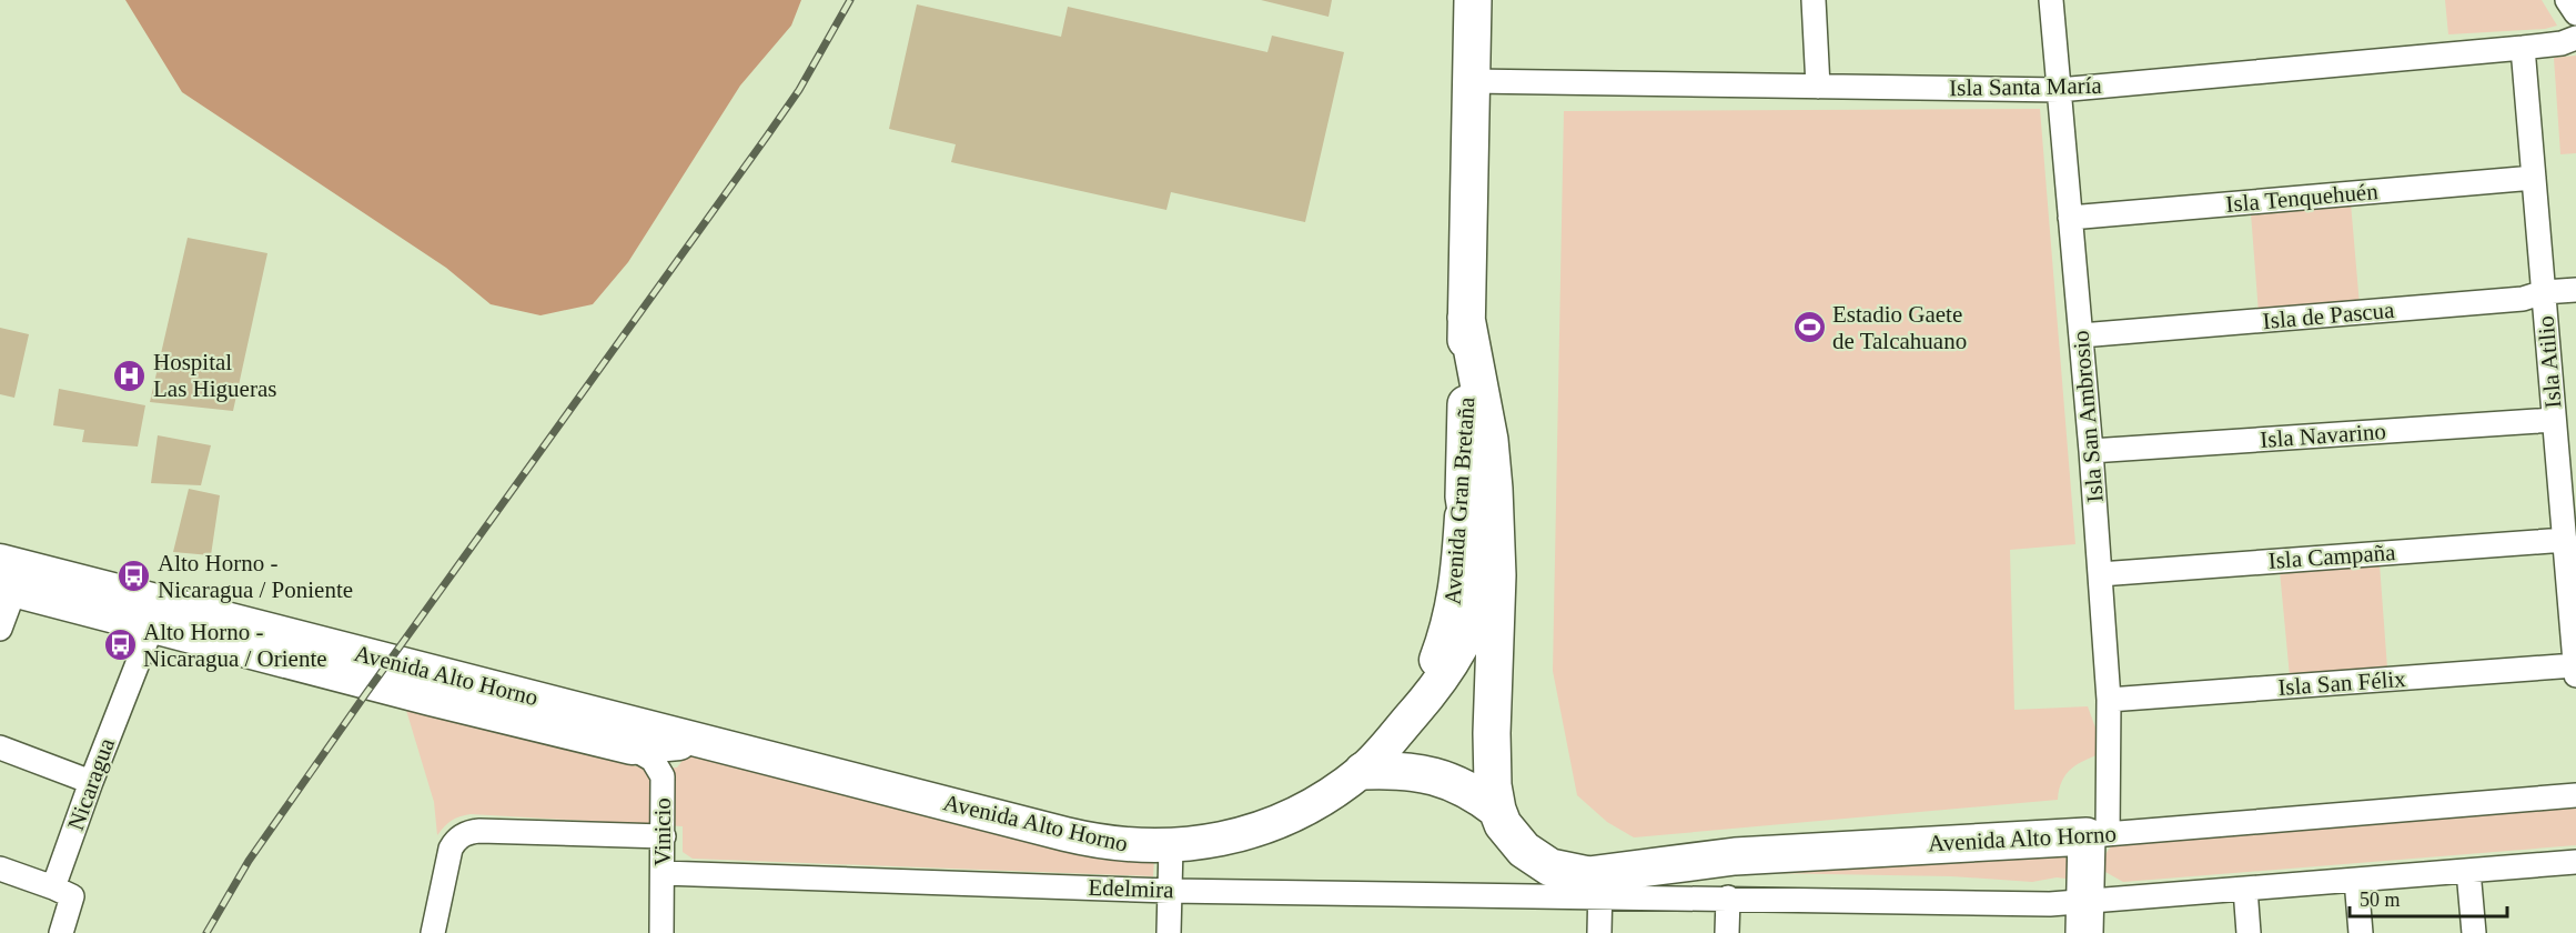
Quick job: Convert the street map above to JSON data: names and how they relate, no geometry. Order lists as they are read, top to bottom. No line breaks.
{"streets":{"main road":["Avenida Gran Bretaña","Avenida Alto Horno"],"street":["Isla Santa María","Isla Tenquehuén","Isla de Pascua","Isla Atilio","Isla San Ambrosio","Isla Navarino","Isla Campaña","Isla San Félix","Nicaragua","Vinicio","Edelmira"]},"crossings":[["Isla Santa María","Isla Atilio"],["Isla Santa María","Isla San Ambrosio"],["Isla Santa María","Avenida Gran Bretaña"],["Isla Tenquehuén","Isla Atilio"],["Isla Tenquehuén","Isla San Ambrosio"],["Isla de Pascua","Isla Atilio"],["Isla de Pascua","Isla San Ambrosio"],["Isla Atilio","Isla Navarino"],["Isla Atilio","Isla Campaña"],["Isla Atilio","Isla San Félix"],["Isla San Ambrosio","Isla Navarino"],["Isla San Ambrosio","Isla Campaña"],["Isla San Ambrosio","Avenida Alto Horno"],["Isla San Ambrosio","Isla San Félix"],["Avenida Gran Bretaña","Avenida Alto Horno"],["Avenida Alto Horno","Nicaragua"],["Avenida Alto Horno","Vinicio"],["Avenida Alto Horno","Edelmira"],["Vinicio","Edelmira"]],"places":{"sports":["Estadio Gaete de Talcahuano"],"hospital":["Hospital Las Higueras"],"bus stop":["Alto Horno - Nicaragua / Poniente","Alto Horno - Nicaragua / Oriente"]},"scale_bar":"50 m"}
